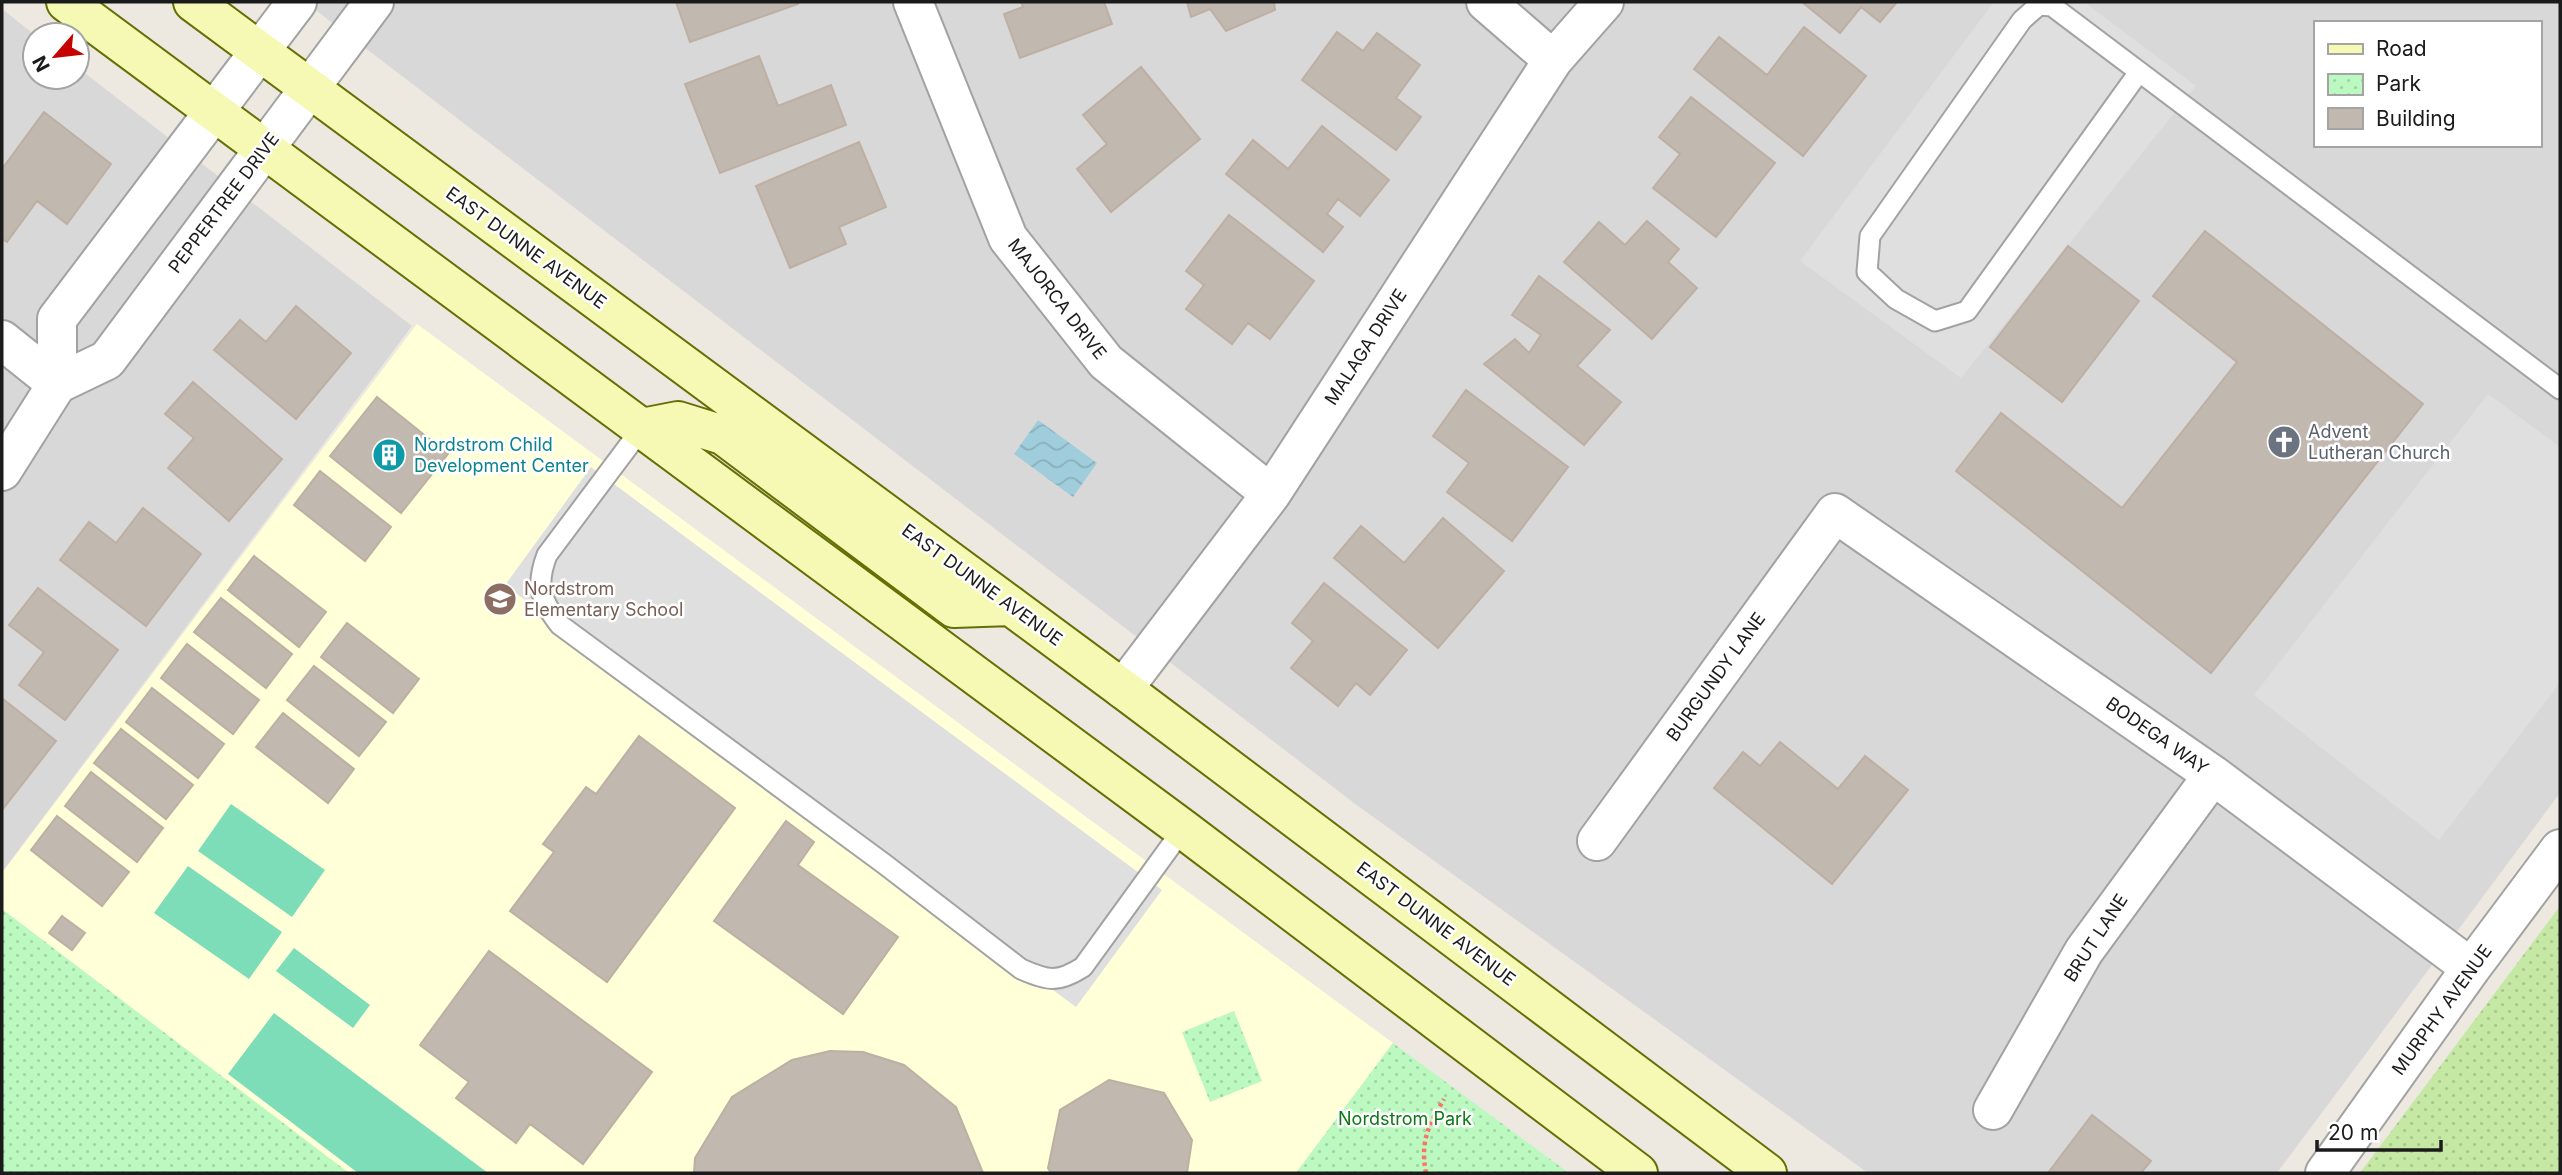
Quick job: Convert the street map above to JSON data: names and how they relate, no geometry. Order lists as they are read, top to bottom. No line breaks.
{"streets":{"main road":["EAST DUNNE AVENUE"],"street":["PEPPERTREE DRIVE","MAJORCA DRIVE","MALAGA DRIVE","BURGUNDY LANE","BODEGA WAY","BRUT LANE","MURPHY AVENUE"]},"crossings":[["PEPPERTREE DRIVE","EAST DUNNE AVENUE"],["EAST DUNNE AVENUE","MALAGA DRIVE"],["MAJORCA DRIVE","MALAGA DRIVE"],["BURGUNDY LANE","BODEGA WAY"],["BODEGA WAY","BRUT LANE"],["BODEGA WAY","MURPHY AVENUE"]],"parks":["Nordstrom Park"],"places":{"church":["Advent Lutheran Church"],"building":["Nordstrom Child Development Center"],"school or university":["Nordstrom Elementary School"]},"legend":["Road","Park","Building"],"scale_bar":"20 m","north":"bottom left"}
